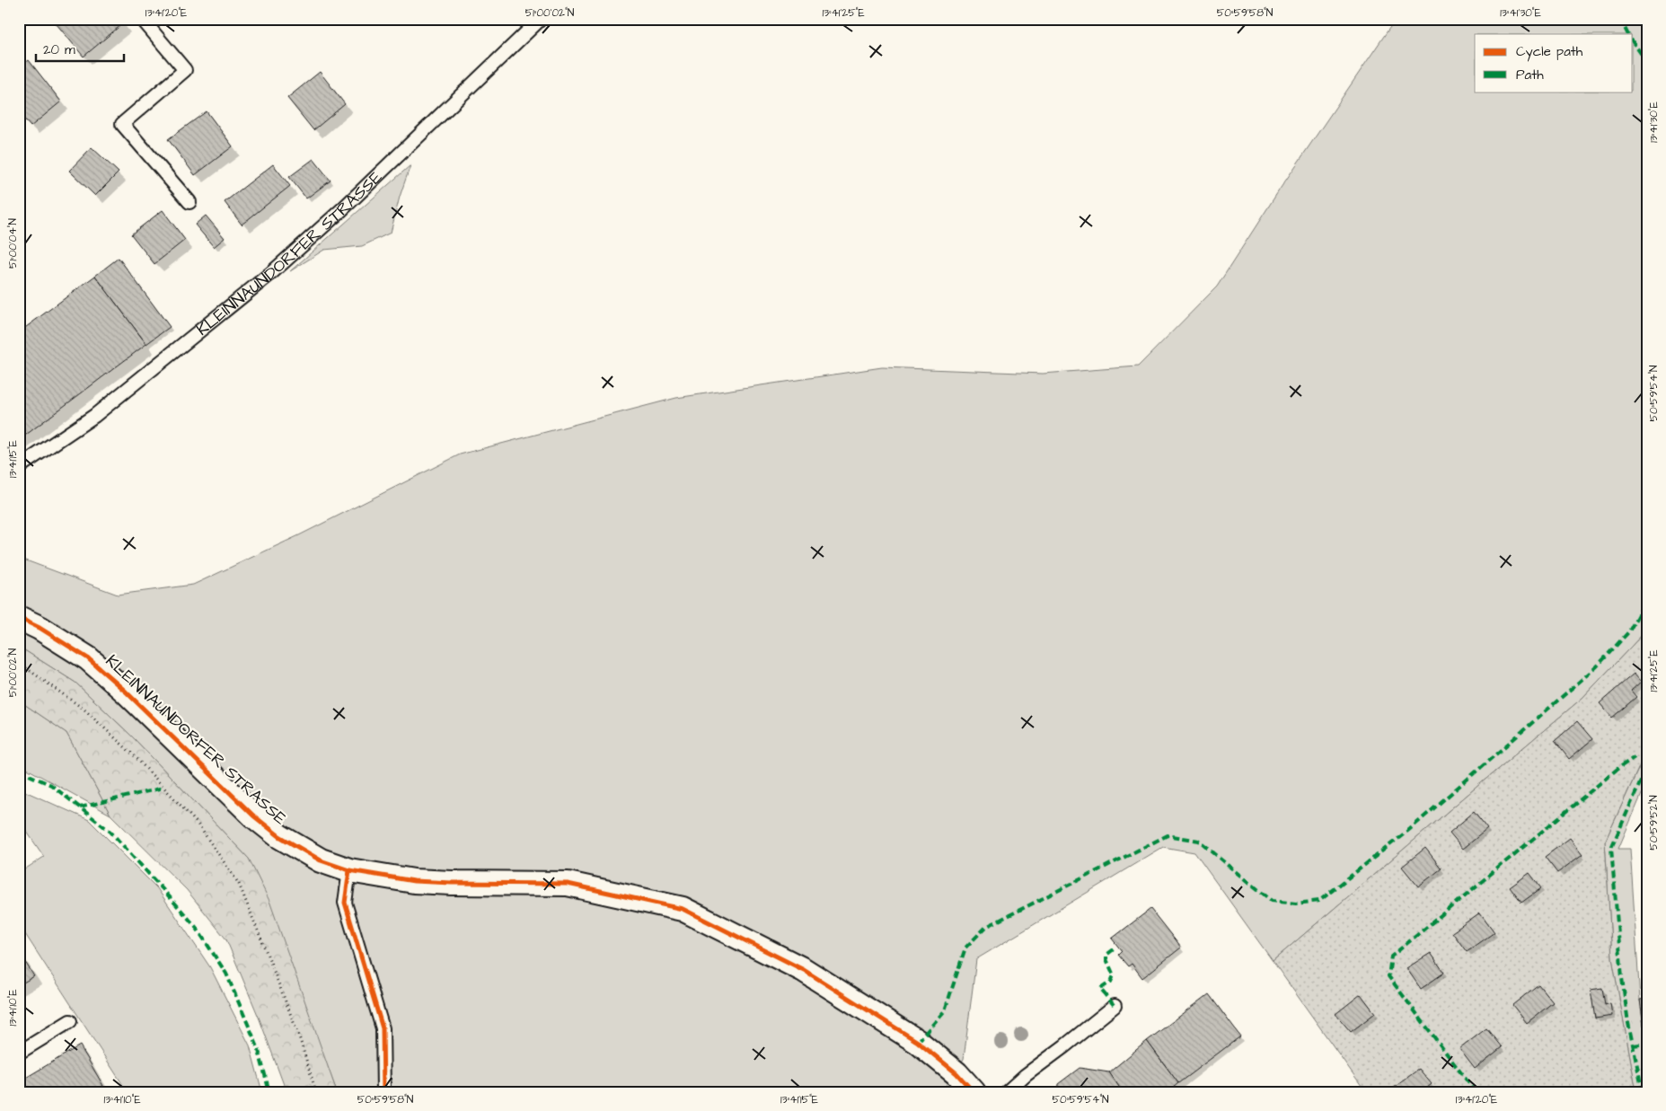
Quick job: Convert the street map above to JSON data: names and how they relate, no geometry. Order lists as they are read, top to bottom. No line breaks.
{"streets":{"street":["KLEINNAUNDORFER STRASSE"]},"legend":["Cycle path","Path"],"scale_bar":"20 m","coordinates":["13°41'20\"E","51°00'02\"N","13°41'25\"E","50°59'58\"N","13°41'30\"E","51°00'04\"N","50°59'54\"N","13°41'15\"E","50°59'52\"N","13°41'10\"E"]}
